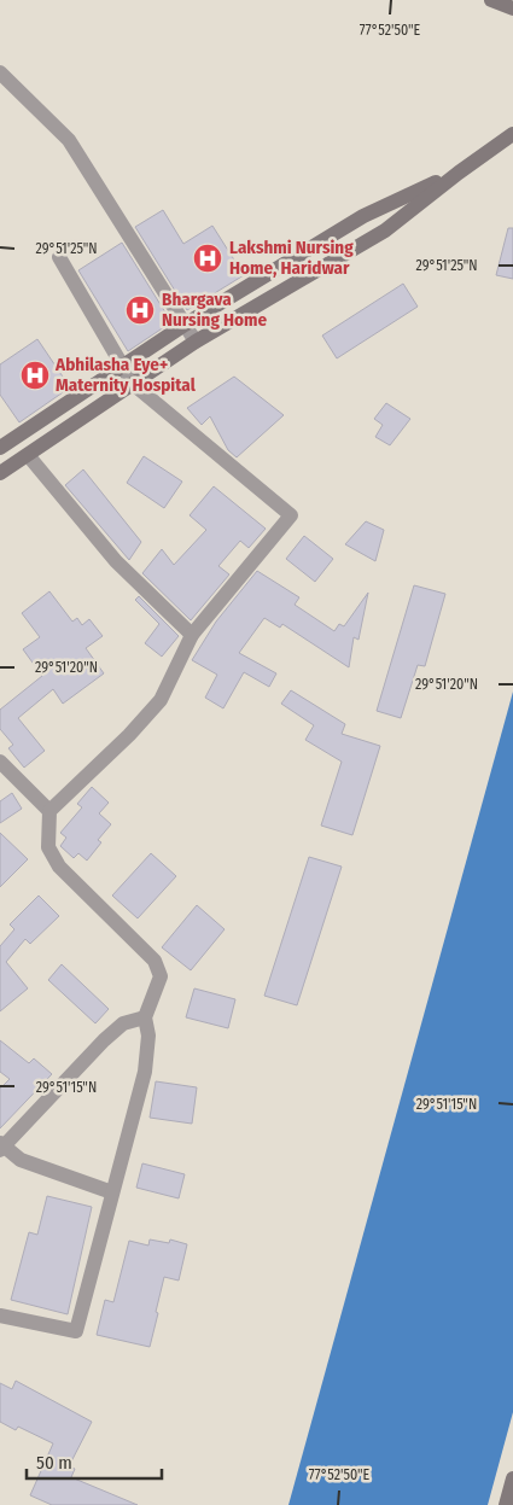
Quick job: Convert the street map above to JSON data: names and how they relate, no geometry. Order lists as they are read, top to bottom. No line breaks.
{"places":{"hospital":["Lakshmi Nursing Home, Haridwar","Bhargava Nursing Home","Abhilasha Eye+ Maternity Hospital"]},"scale_bar":"50 m","coordinates":["77°52'50\"E","29°51'25\"N","29°51'20\"N","29°51'15\"N"]}
